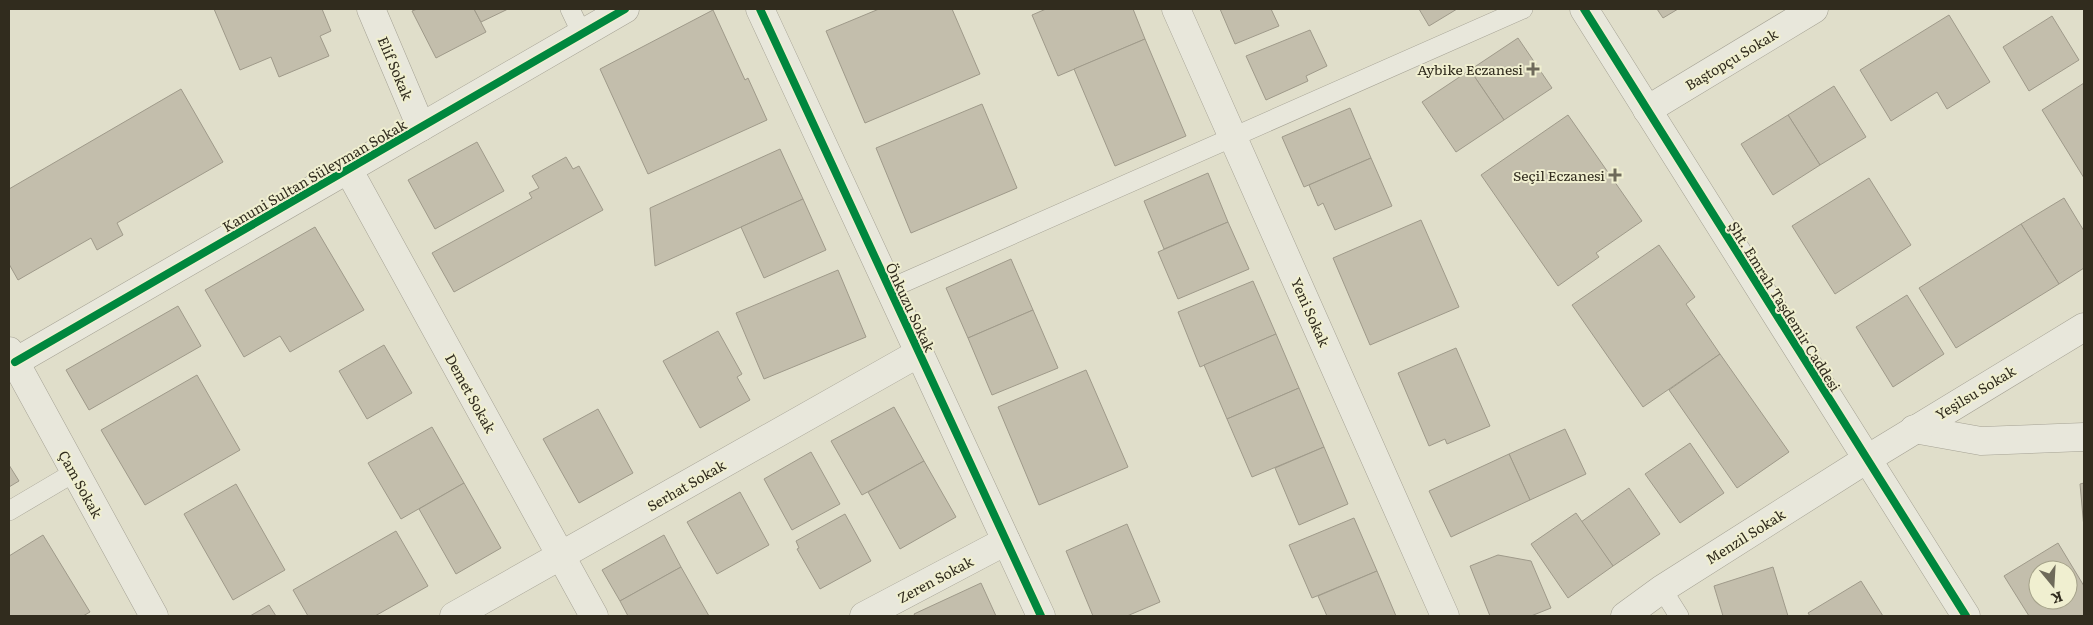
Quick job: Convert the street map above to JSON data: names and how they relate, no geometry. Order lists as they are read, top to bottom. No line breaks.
{"streets":{"street":["Baştopçu Sokak","Elif Sokak","Kanuni Sultan Süleyman Sokak","Şht. Emrah Taşdemir Caddesi","Önkuzu Sokak","Yeni Sokak","Yeşilsu Sokak","Demet Sokak","Çam Sokak","Serhat Sokak","Menzil Sokak","Zeren Sokak"]},"crossings":[["Baştopçu Sokak","Şht. Emrah Taşdemir Caddesi"],["Elif Sokak","Kanuni Sultan Süleyman Sokak"],["Kanuni Sultan Süleyman Sokak","Demet Sokak"],["Kanuni Sultan Süleyman Sokak","Çam Sokak"],["Şht. Emrah Taşdemir Caddesi","Yeşilsu Sokak"],["Şht. Emrah Taşdemir Caddesi","Menzil Sokak"],["Önkuzu Sokak","Serhat Sokak"],["Önkuzu Sokak","Zeren Sokak"],["Yeşilsu Sokak","Menzil Sokak"],["Demet Sokak","Serhat Sokak"]],"places":{"health":["Aybike Eczanesi","Seçil Eczanesi"]},"north":"bottom"}
